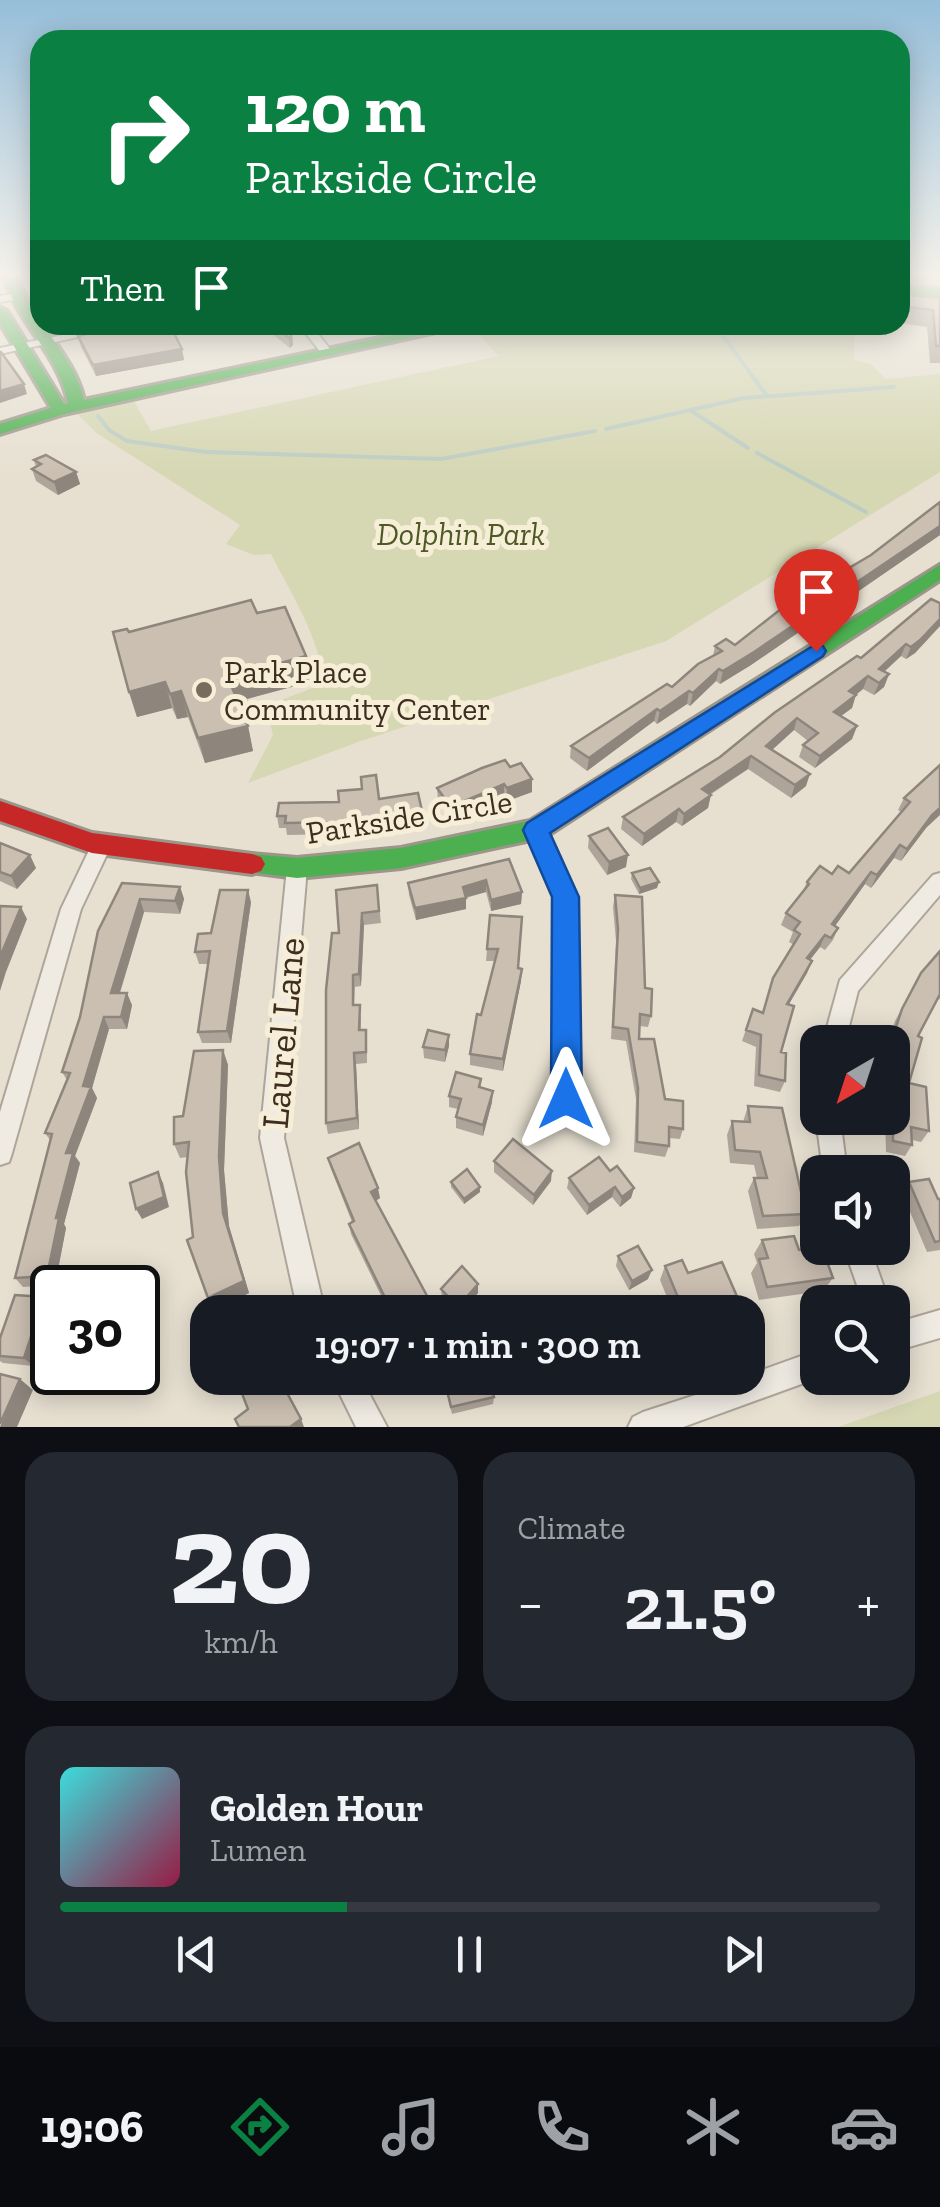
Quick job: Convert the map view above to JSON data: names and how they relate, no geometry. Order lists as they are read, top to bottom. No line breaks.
{"streets":{"street":["Parkside Circle","Laurel Lane"]},"crossings":[["Parkside Circle","Laurel Lane"]],"parks":["Dolphin Park"],"places":["Park Place Community Center"],"north":"bottom left","page":{"turn":["120 m","Parkside Circle"],"then":"Then","limit":"30","trip":"19:07 · 1 min · 300 m","tile":[["20","km/h"],"Climate"],"heat":["−","21.5°","+"],"song":["Golden Hour","Lumen"],"tabs":"19:06"}}
